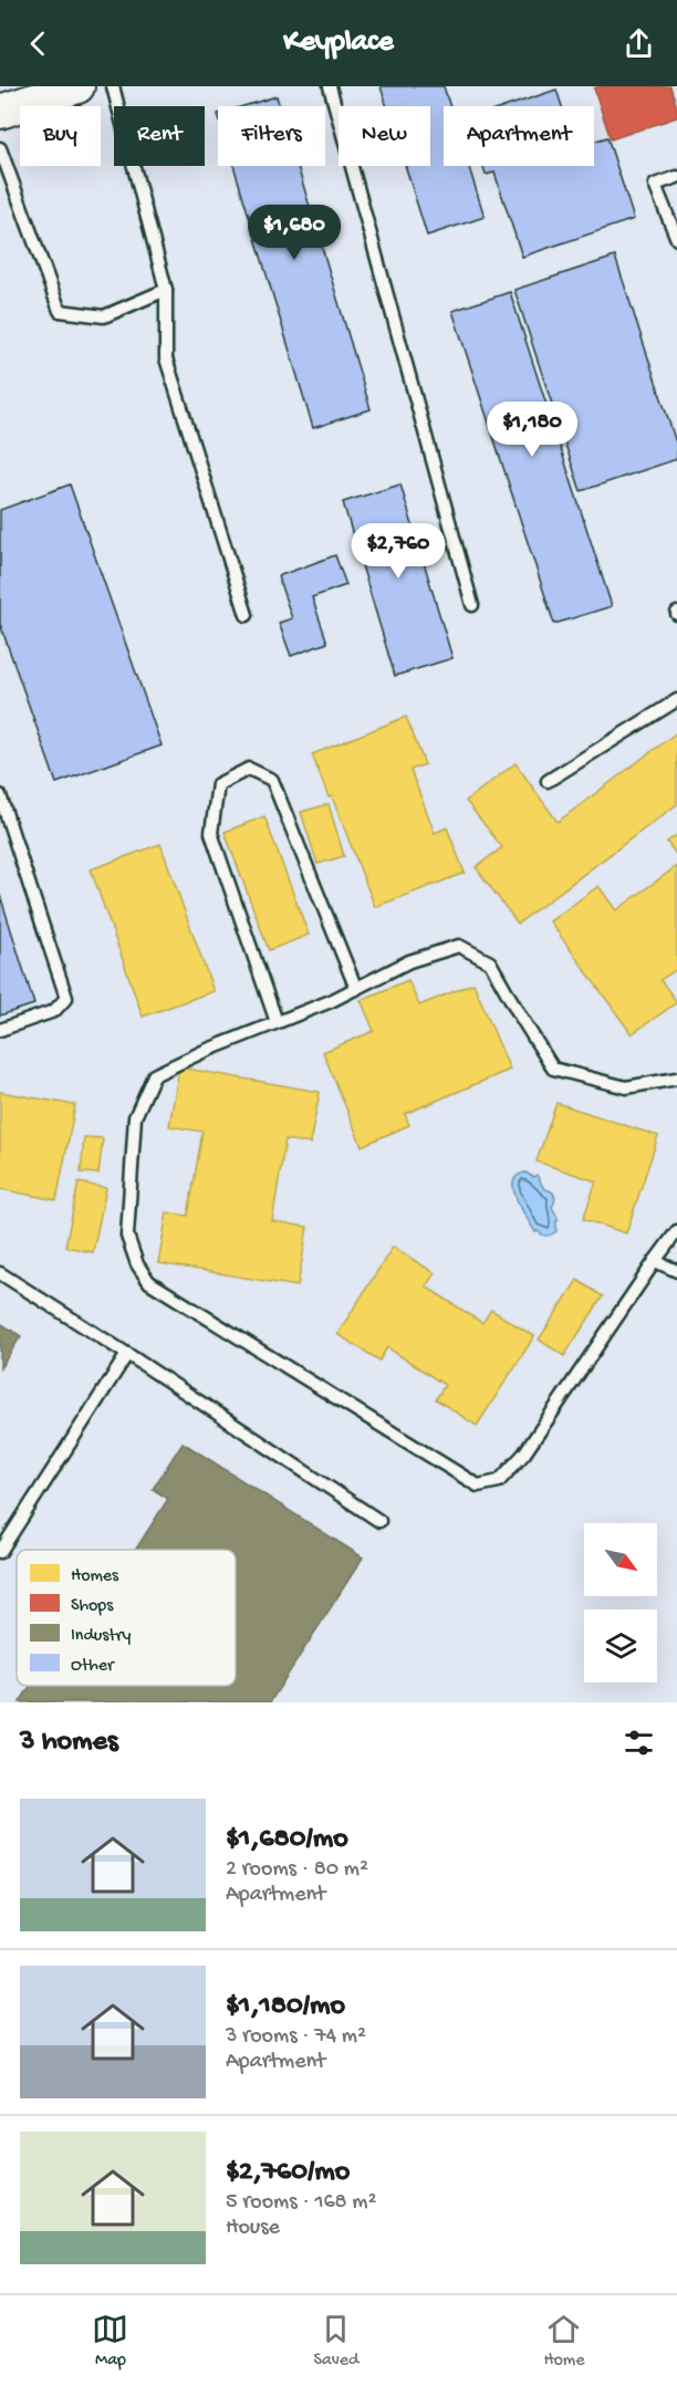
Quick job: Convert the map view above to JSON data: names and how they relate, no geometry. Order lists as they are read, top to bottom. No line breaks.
{"legend":["Homes","Shops","Industry","Other"],"north":"bottom right","page":{"header":"Keyplace","chip":["Buy","Rent","Filters","New","Apartment"],"price":["$1,680","$1,180","$2,760"],"heading":"3 homes","list":[{"name":"$1,680/mo","note":"2 rooms · 80 m² · Apartment"},{"name":"$1,180/mo","note":"3 rooms · 74 m² · Apartment"},{"name":"$2,760/mo","note":"5 rooms · 168 m² · House"}],"tabs":["Map","Saved","Home"]}}
